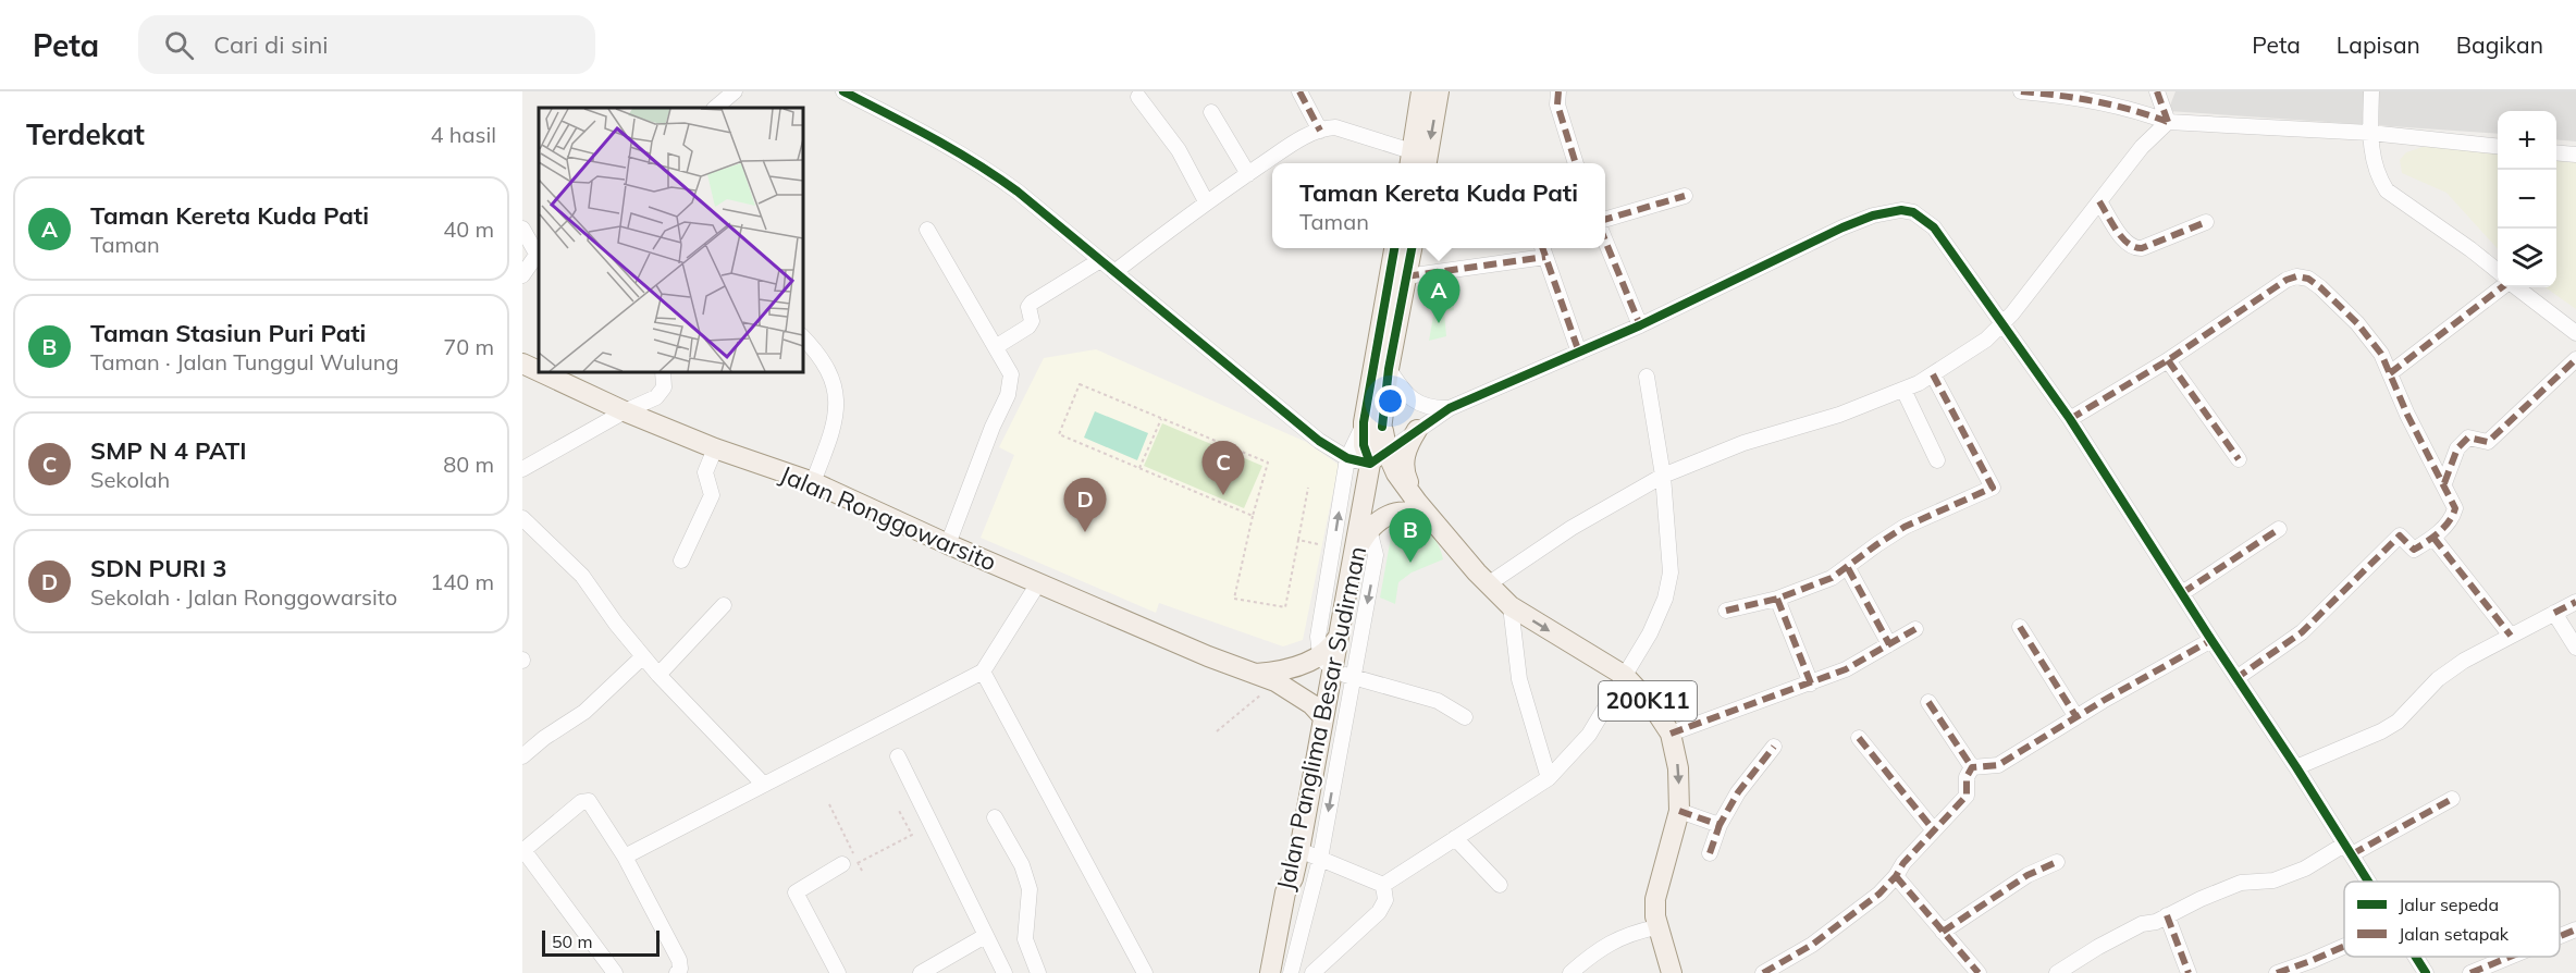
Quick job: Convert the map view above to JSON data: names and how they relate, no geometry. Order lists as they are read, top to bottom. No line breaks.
{"streets":{"main road":["Jalan Ronggowarsito","200K11","Jalan Panglima Besar Sudirman"]},"crossings":[["Jalan Ronggowarsito","Jalan Panglima Besar Sudirman"]],"legend":["Jalur sepeda","Jalan setapak"],"scale_bar":"50 m","page":{"header":"Peta","search":"Cari di sini","nav":["Peta","Lapisan","Bagikan"],"heading":["Terdekat","4 hasil"],"map_buttons":["+","−"],"popup":["Taman Kereta Kuda Pati","Taman"],"list":[{"mark":"A","name":"Taman Kereta Kuda Pati","note":"Taman","value":"40 m"},{"mark":"B","name":"Taman Stasiun Puri Pati","note":"Taman · Jalan Tunggul Wulung","value":"70 m"},{"mark":"C","name":"SMP N 4 PATI","note":"Sekolah","value":"80 m"},{"mark":"D","name":"SDN PURI 3","note":"Sekolah · Jalan Ronggowarsito","value":"140 m"}],"pins":["A","C","D","B"],"scale":"50 m"}}
